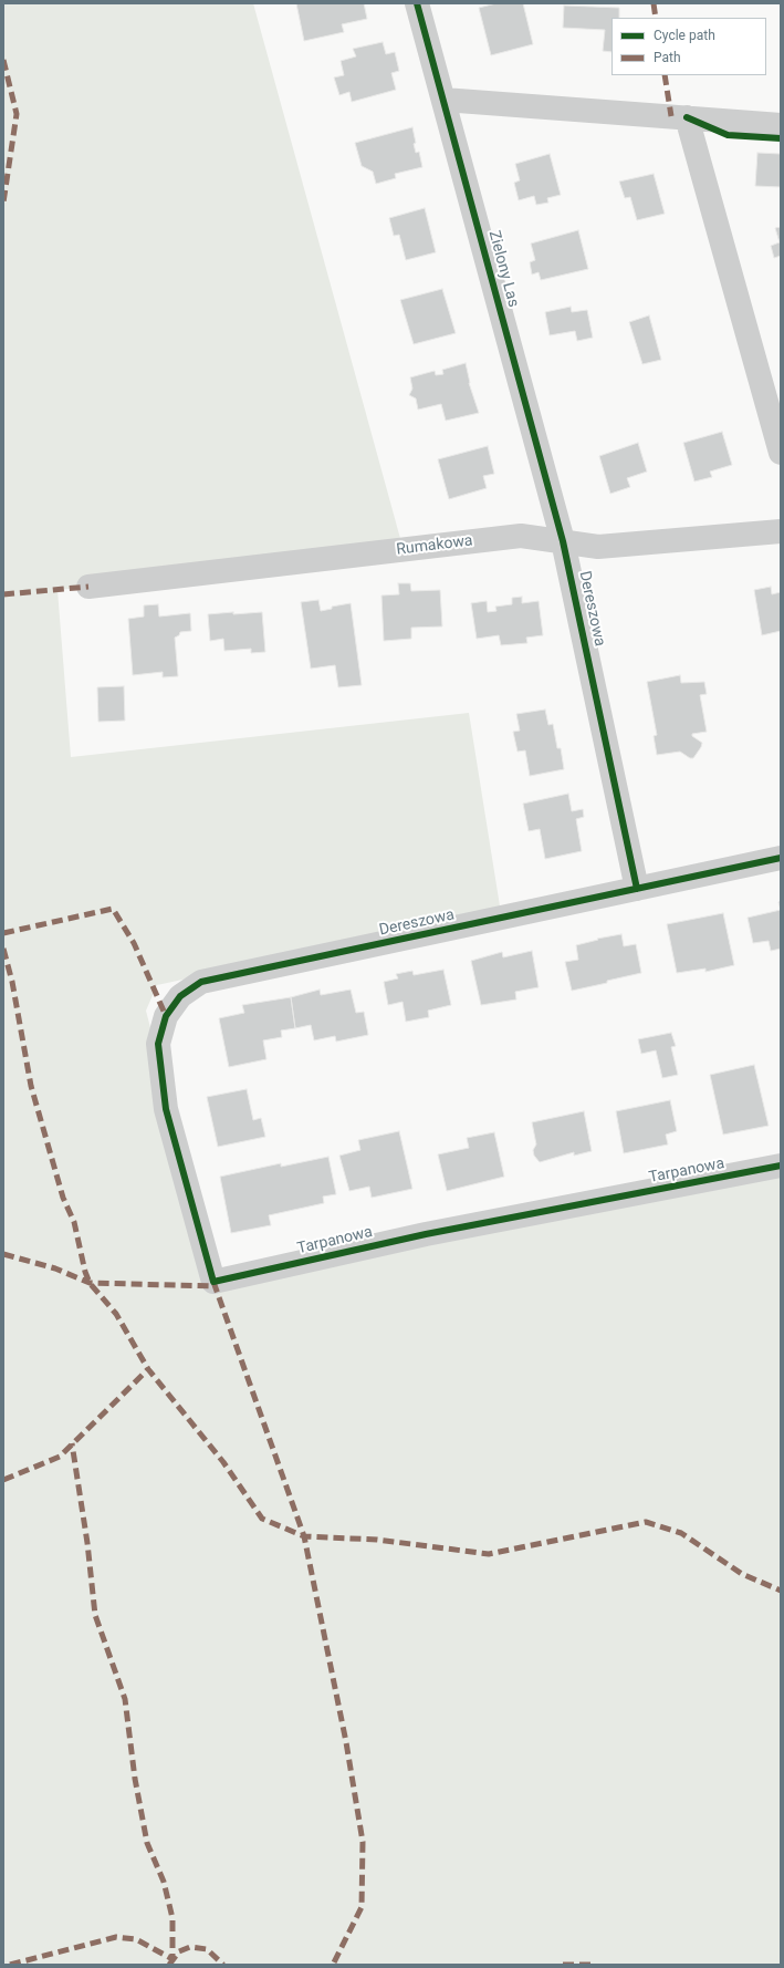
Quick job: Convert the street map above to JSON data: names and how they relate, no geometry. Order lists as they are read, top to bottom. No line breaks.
{"streets":{"street":["Zielony Las","Rumakowa","Dereszowa","Tarpanowa"]},"crossings":[["Zielony Las","Rumakowa"],["Zielony Las","Dereszowa"],["Rumakowa","Dereszowa"],["Dereszowa","Tarpanowa"]],"legend":["Cycle path","Path"]}
